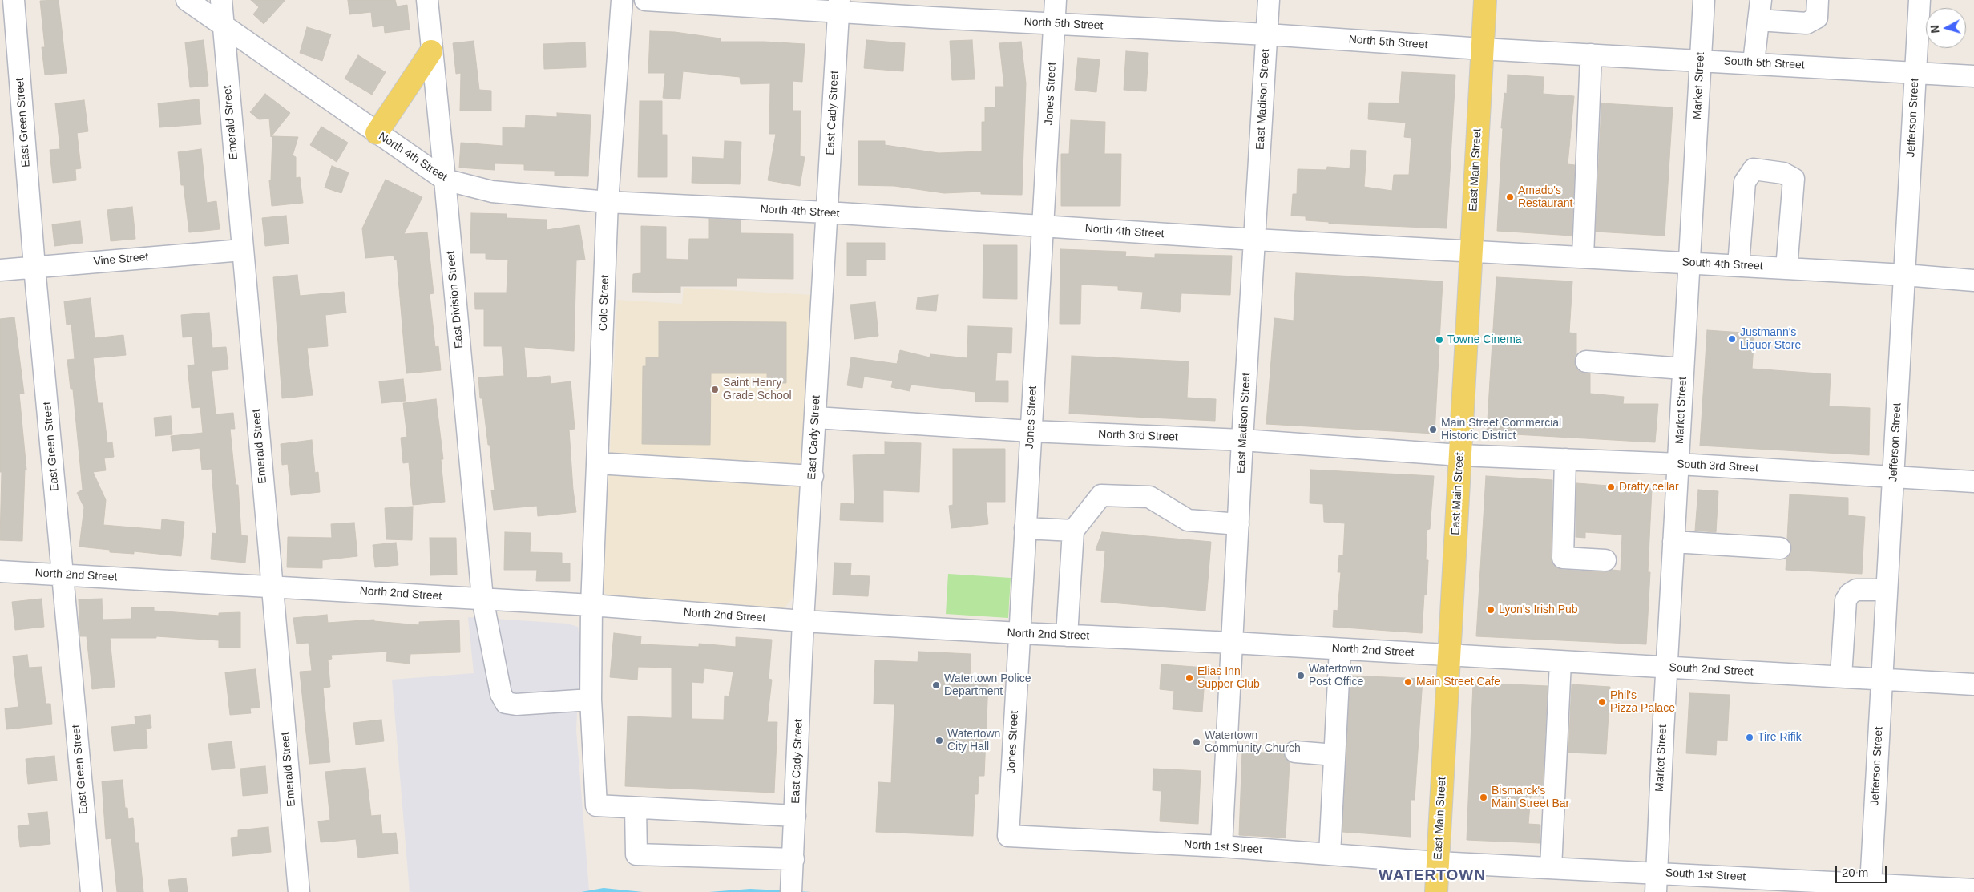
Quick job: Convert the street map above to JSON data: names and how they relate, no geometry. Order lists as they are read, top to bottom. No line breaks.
{"streets":{"main road":["East Main Street"],"street":["North 5th Street","South 5th Street","Market Street","Jones Street","East Madison Street","East Cady Street","Jefferson Street","East Green Street","Emerald Street","North 4th Street","Vine Street","South 4th Street","East Division Street","Cole Street","North 3rd Street","South 3rd Street","North 2nd Street","South 2nd Street","North 1st Street","South 1st Street"]},"crossings":[["North 5th Street","South 5th Street"],["North 5th Street","Jones Street"],["North 5th Street","East Madison Street"],["North 5th Street","East Cady Street"],["North 5th Street","East Main Street"],["South 5th Street","Market Street"],["South 5th Street","Jefferson Street"],["South 5th Street","East Main Street"],["Market Street","South 4th Street"],["Market Street","South 3rd Street"],["Market Street","South 2nd Street"],["Market Street","South 1st Street"],["Jones Street","North 4th Street"],["Jones Street","North 3rd Street"],["Jones Street","North 2nd Street"],["Jones Street","North 1st Street"],["East Madison Street","North 4th Street"],["East Madison Street","North 3rd Street"],["East Madison Street","North 2nd Street"],["East Madison Street","North 1st Street"],["East Cady Street","North 4th Street"],["East Cady Street","North 3rd Street"],["East Cady Street","North 2nd Street"],["Jefferson Street","South 4th Street"],["Jefferson Street","South 3rd Street"],["Jefferson Street","South 2nd Street"],["Jefferson Street","South 1st Street"],["East Green Street","Vine Street"],["East Green Street","North 2nd Street"],["Emerald Street","North 4th Street"],["Emerald Street","Vine Street"],["Emerald Street","North 2nd Street"],["North 4th Street","East Main Street"],["North 4th Street","South 4th Street"],["North 4th Street","East Division Street"],["North 4th Street","Cole Street"],["East Main Street","South 4th Street"],["East Main Street","North 3rd Street"],["East Main Street","South 3rd Street"],["East Main Street","North 2nd Street"],["East Main Street","South 2nd Street"],["East Main Street","North 1st Street"],["East Main Street","South 1st Street"],["East Division Street","Cole Street"],["East Division Street","North 2nd Street"],["Cole Street","North 2nd Street"],["North 3rd Street","South 3rd Street"],["North 2nd Street","South 2nd Street"],["North 1st Street","South 1st Street"]],"districts":["WATERTOWN"],"places":["Amado's Restaurant","Justmann's Liquor Store","Towne Cinema","Saint Henry Grade School","Main Street Commercial Historic District","Drafty cellar","Lyon's Irish Pub","Watertown Post Office","Elias Inn Supper Club","Main Street Cafe","Watertown Police Department","Phil's Pizza Palace","Tire Rifik","Watertown City Hall","Watertown Community Church","Bismarck's Main Street Bar"],"scale_bar":"20 m","north":"left"}
